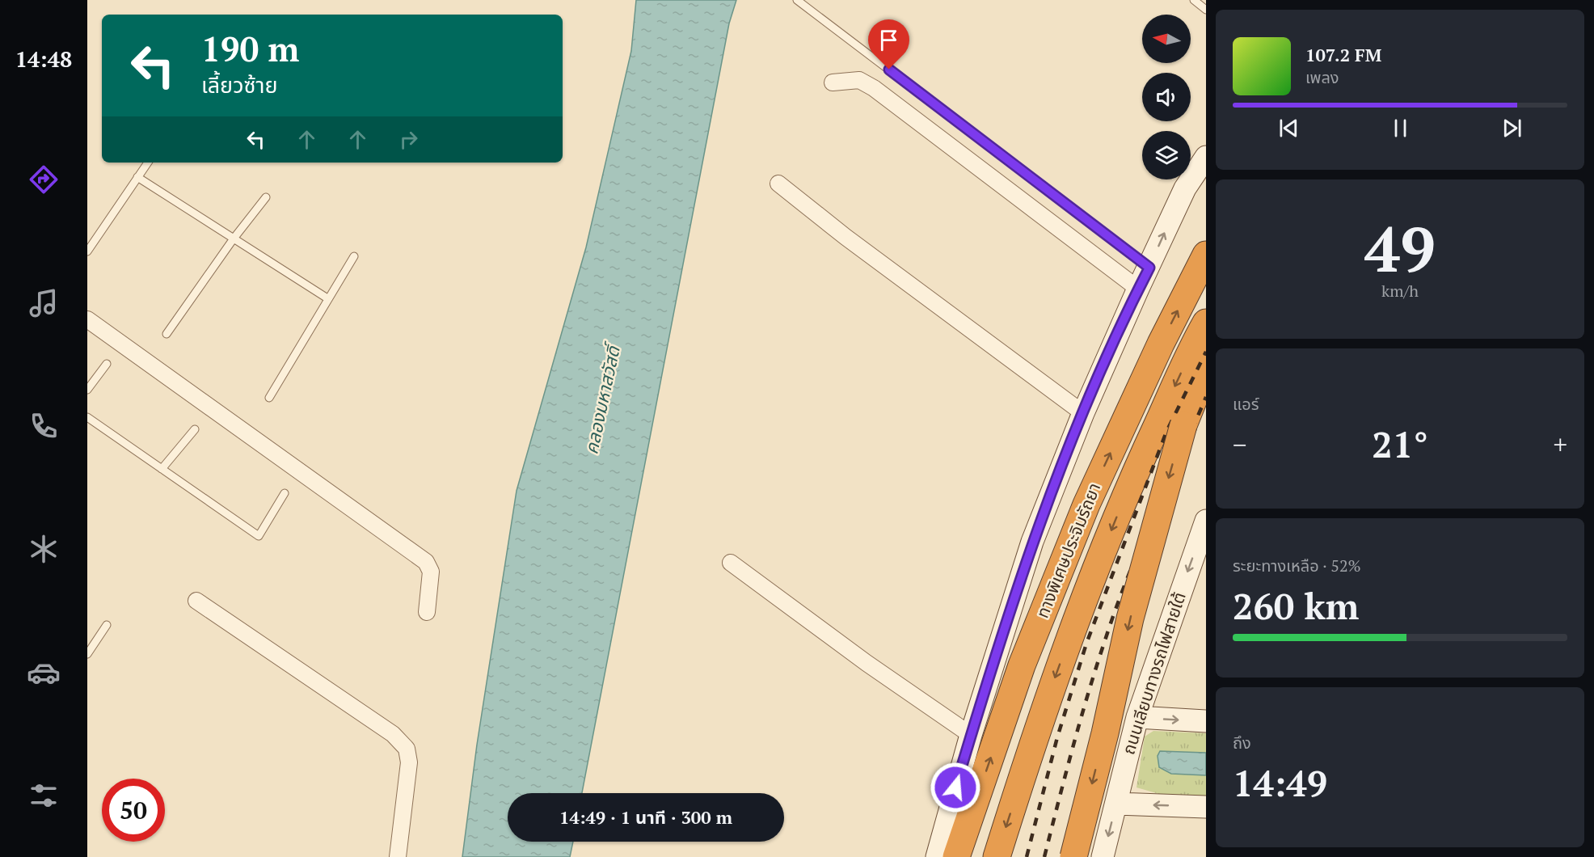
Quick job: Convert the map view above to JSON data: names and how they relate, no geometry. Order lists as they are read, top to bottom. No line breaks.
{"streets":{"highway":["ทางพิเศษประจิมรัถยา"],"main road":["ถนนเลียบทางรถไฟสายใต้"]},"water":["คลองมหาสวัสดิ์"],"north":"left","page":{"tabs":"14:48","turn":["190 m","เลี้ยวซ้าย"],"song":["107.2 FM","เพลง"],"tile":[["49","km/h"],"แอร์",["ระยะทางเหลือ · 52%","260 km"],["ถึง","14:49"]],"heat":["−","21°","+"],"limit":"50","trip":"14:49 · 1 นาที · 300 m"}}
